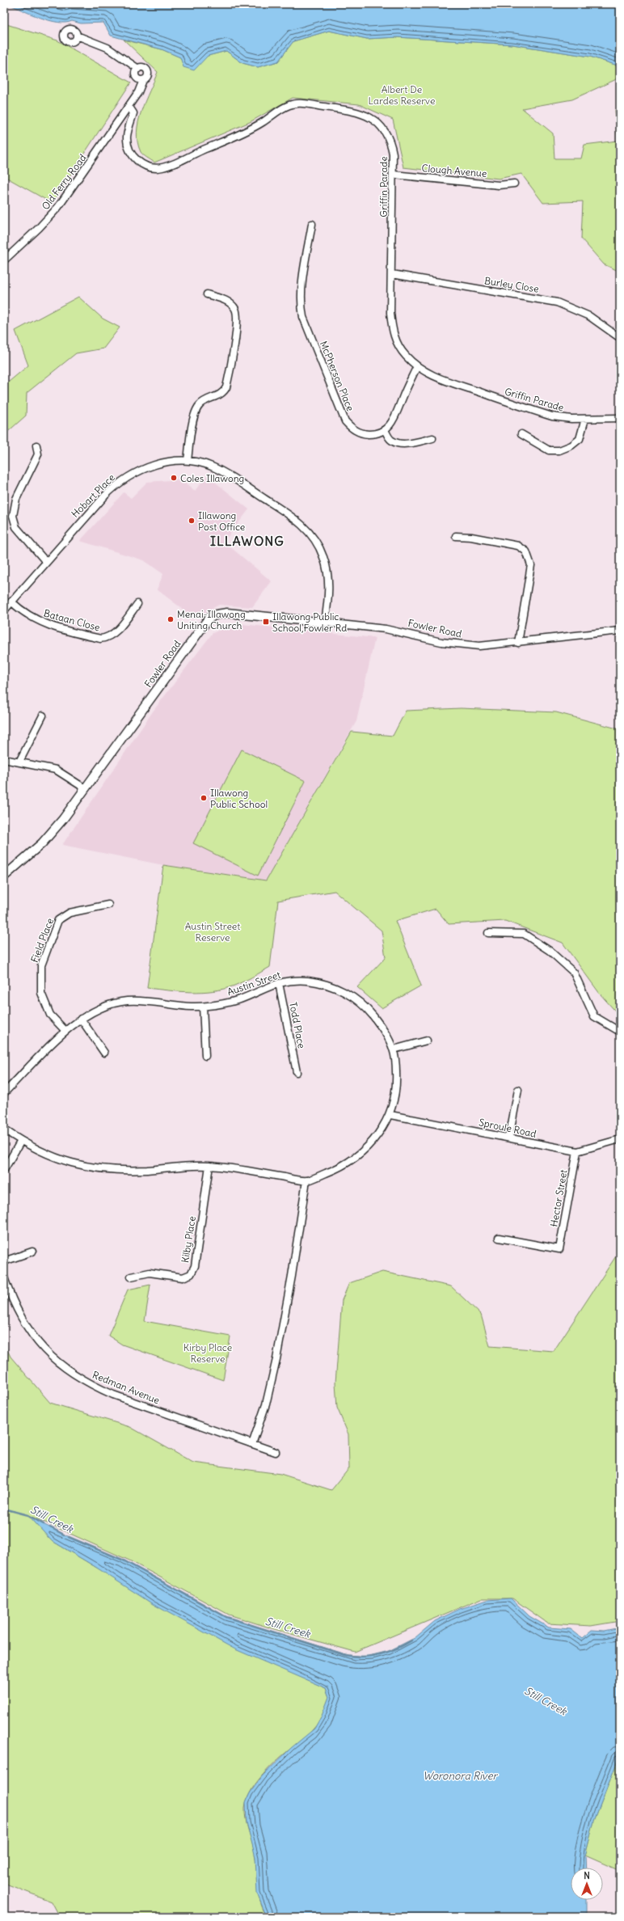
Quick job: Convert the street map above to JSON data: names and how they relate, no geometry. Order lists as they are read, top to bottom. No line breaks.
{"streets":{"street":["Clough Avenue","Old Ferry Road","Griffin Parade","Burley Close","McPherson Place","Hobart Place","Bataan Close","Fowler Road","Field Place","Austin Street","Todd Place","Sproule Road","Hector Street","Kilby Place","Redman Avenue"]},"crossings":[["Clough Avenue","Griffin Parade"],["Old Ferry Road","Griffin Parade"],["Griffin Parade","Burley Close"],["Hobart Place","Bataan Close"],["Hobart Place","Fowler Road"],["Field Place","Austin Street"],["Austin Street","Todd Place"],["Austin Street","Sproule Road"],["Austin Street","Kilby Place"],["Sproule Road","Hector Street"]],"districts":["ILLAWONG"],"water":["Still Creek","Woronora River"],"parks":["Albert De Lardes Reserve","Austin Street Reserve","Kirby Place Reserve"],"places":{"other":["Coles Illawong","Illawong Post Office","Menai-Illawong Uniting Church","Illawong Public School"],"transit":["Illawong Public School,Fowler Rd"]},"north":"top"}
